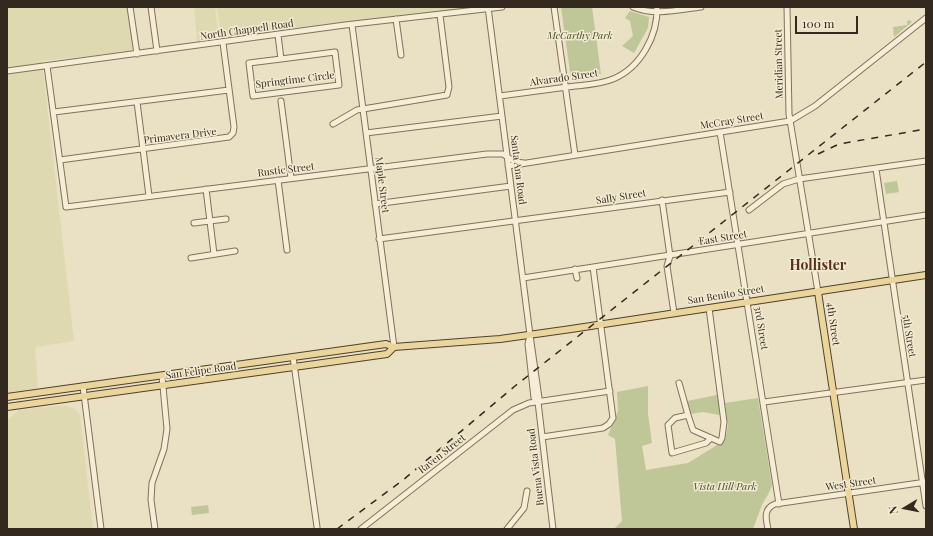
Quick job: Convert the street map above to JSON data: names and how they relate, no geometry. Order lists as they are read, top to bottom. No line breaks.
{"streets":{"main road":["San Benito Street","4th Street","San Felipe Road"],"street":["North Chappell Road","Meridian Street","Alvarado Street","Springtime Circle","McCray Street","Primavera Drive","Rustic Street","Santa Ana Road","Maple Street","Sally Street","East Street","3rd Street","5th Street","Raven Street","Buena Vista Road","West Street"]},"crossings":[["North Chappell Road","Primavera Drive"],["North Chappell Road","Santa Ana Road"],["North Chappell Road","Maple Street"],["Meridian Street","McCray Street"],["Meridian Street","4th Street"],["Alvarado Street","Santa Ana Road"],["McCray Street","Rustic Street"],["McCray Street","Santa Ana Road"],["McCray Street","4th Street"],["McCray Street","3rd Street"],["Primavera Drive","Rustic Street"],["Rustic Street","Santa Ana Road"],["Rustic Street","Maple Street"],["Santa Ana Road","Sally Street"],["Santa Ana Road","East Street"],["Santa Ana Road","San Benito Street"],["Santa Ana Road","San Felipe Road"],["Santa Ana Road","Buena Vista Road"],["Maple Street","Sally Street"],["Maple Street","San Felipe Road"],["Sally Street","3rd Street"],["East Street","4th Street"],["East Street","3rd Street"],["East Street","5th Street"],["San Benito Street","4th Street"],["San Benito Street","3rd Street"],["San Benito Street","5th Street"],["San Benito Street","San Felipe Road"],["San Benito Street","Buena Vista Road"],["4th Street","West Street"],["3rd Street","West Street"],["5th Street","West Street"],["San Felipe Road","Buena Vista Road"],["Raven Street","Buena Vista Road"]],"districts":["Hollister"],"parks":["McCarthy Park","Vista Hill Park"],"scale_bar":"100 m","north":"left"}
